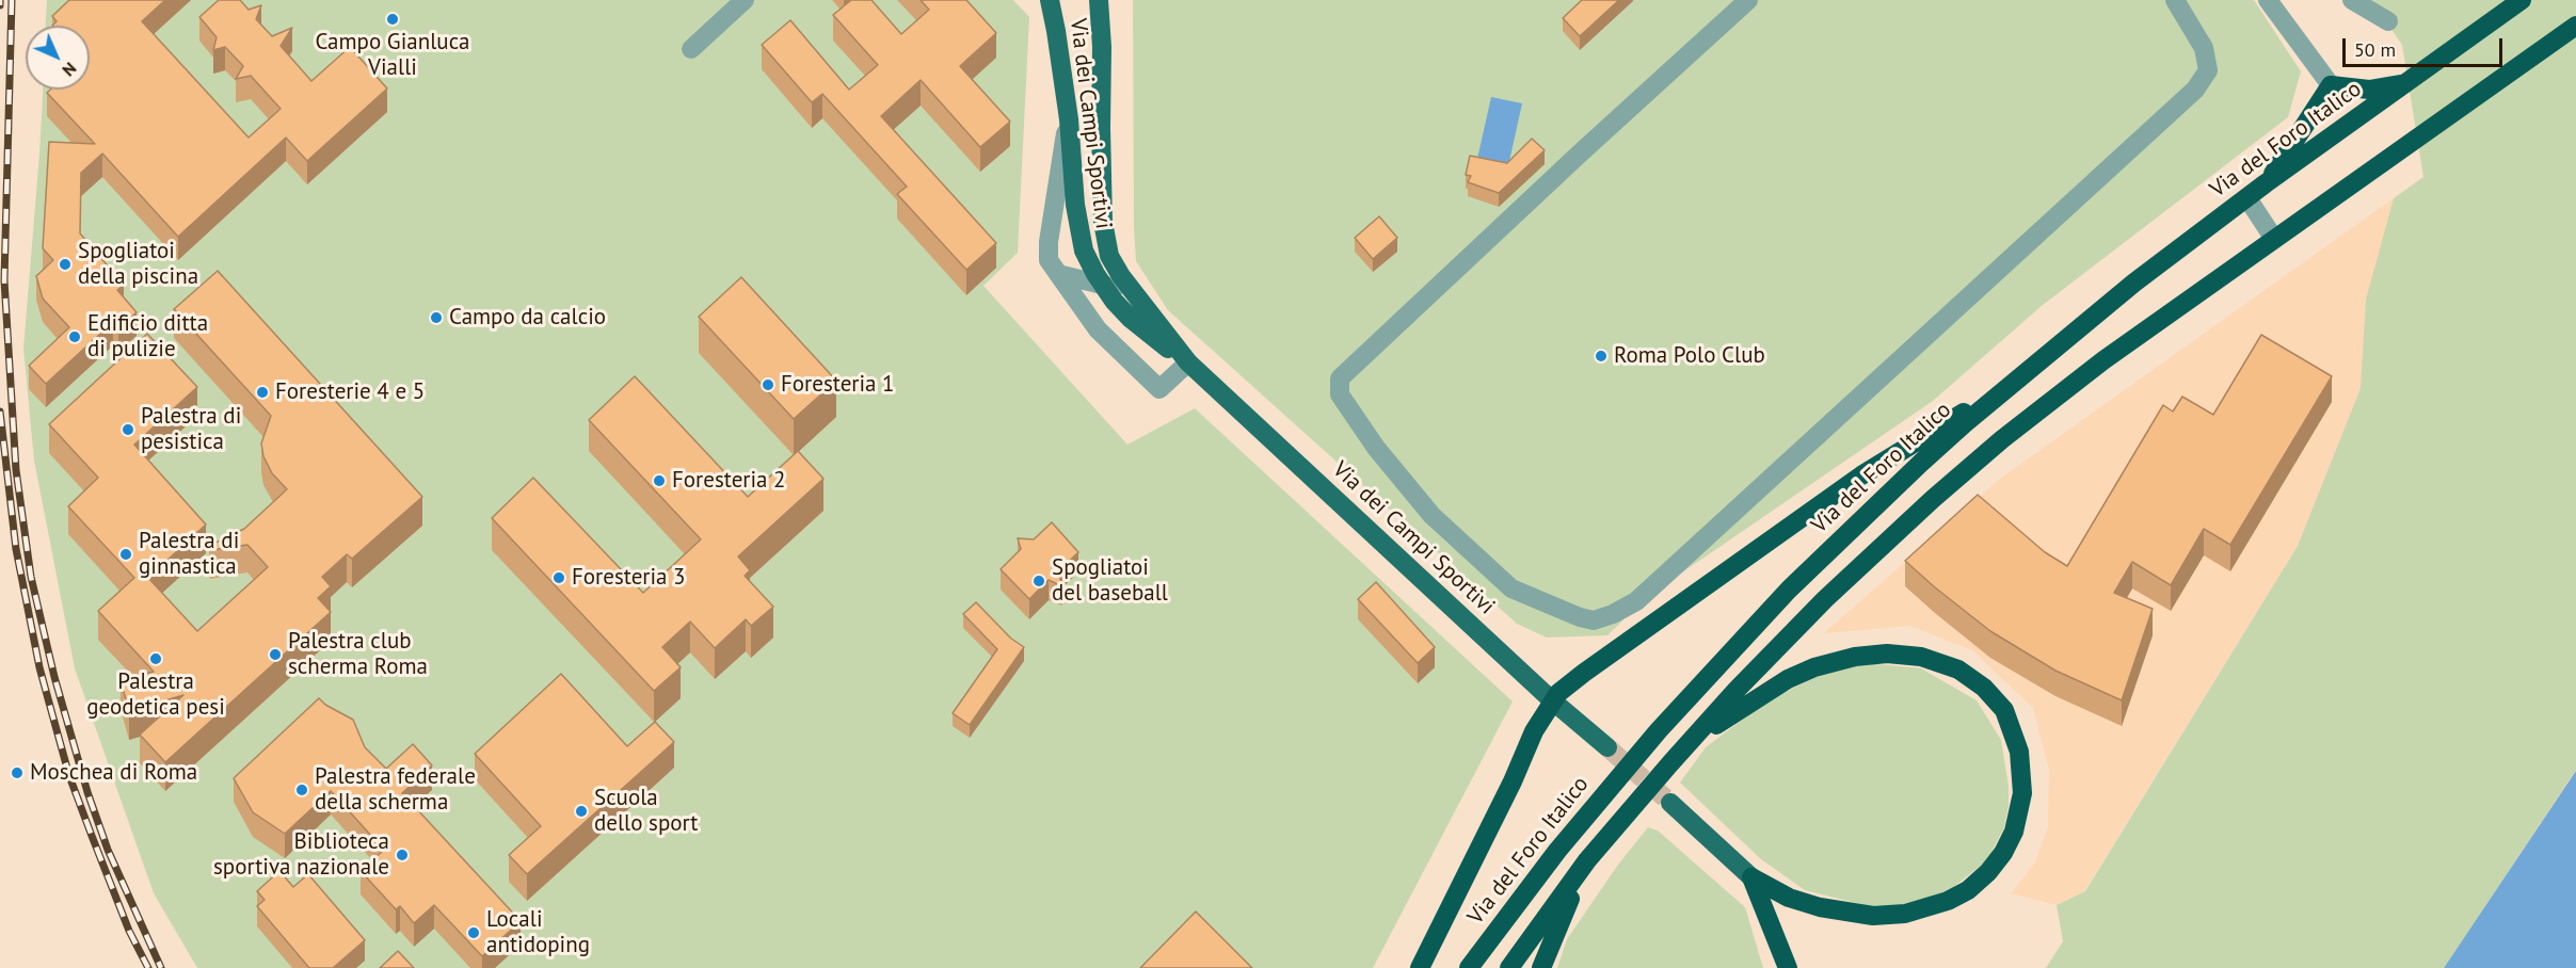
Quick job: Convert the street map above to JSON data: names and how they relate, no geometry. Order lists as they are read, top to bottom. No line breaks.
{"streets":{"highway":["Via del Foro Italico"],"main road":["Via dei Campi Sportivi"]},"places":["Campo Gianluca Vialli","Spogliatoi della piscina","Campo da calcio","Edificio ditta di pulizie","Roma Polo Club","Foresteria 1","Foresterie 4 e 5","Palestra di pesistica","Foresteria 2","Palestra di ginnastica","Foresteria 3","Spogliatoi del baseball","Palestra club scherma Roma","Palestra geodetica pesi","Moschea di Roma","Palestra federale della scherma","Scuola dello sport","Biblioteca sportiva nazionale","Locali antidoping"],"scale_bar":"50 m","north":"bottom right"}
